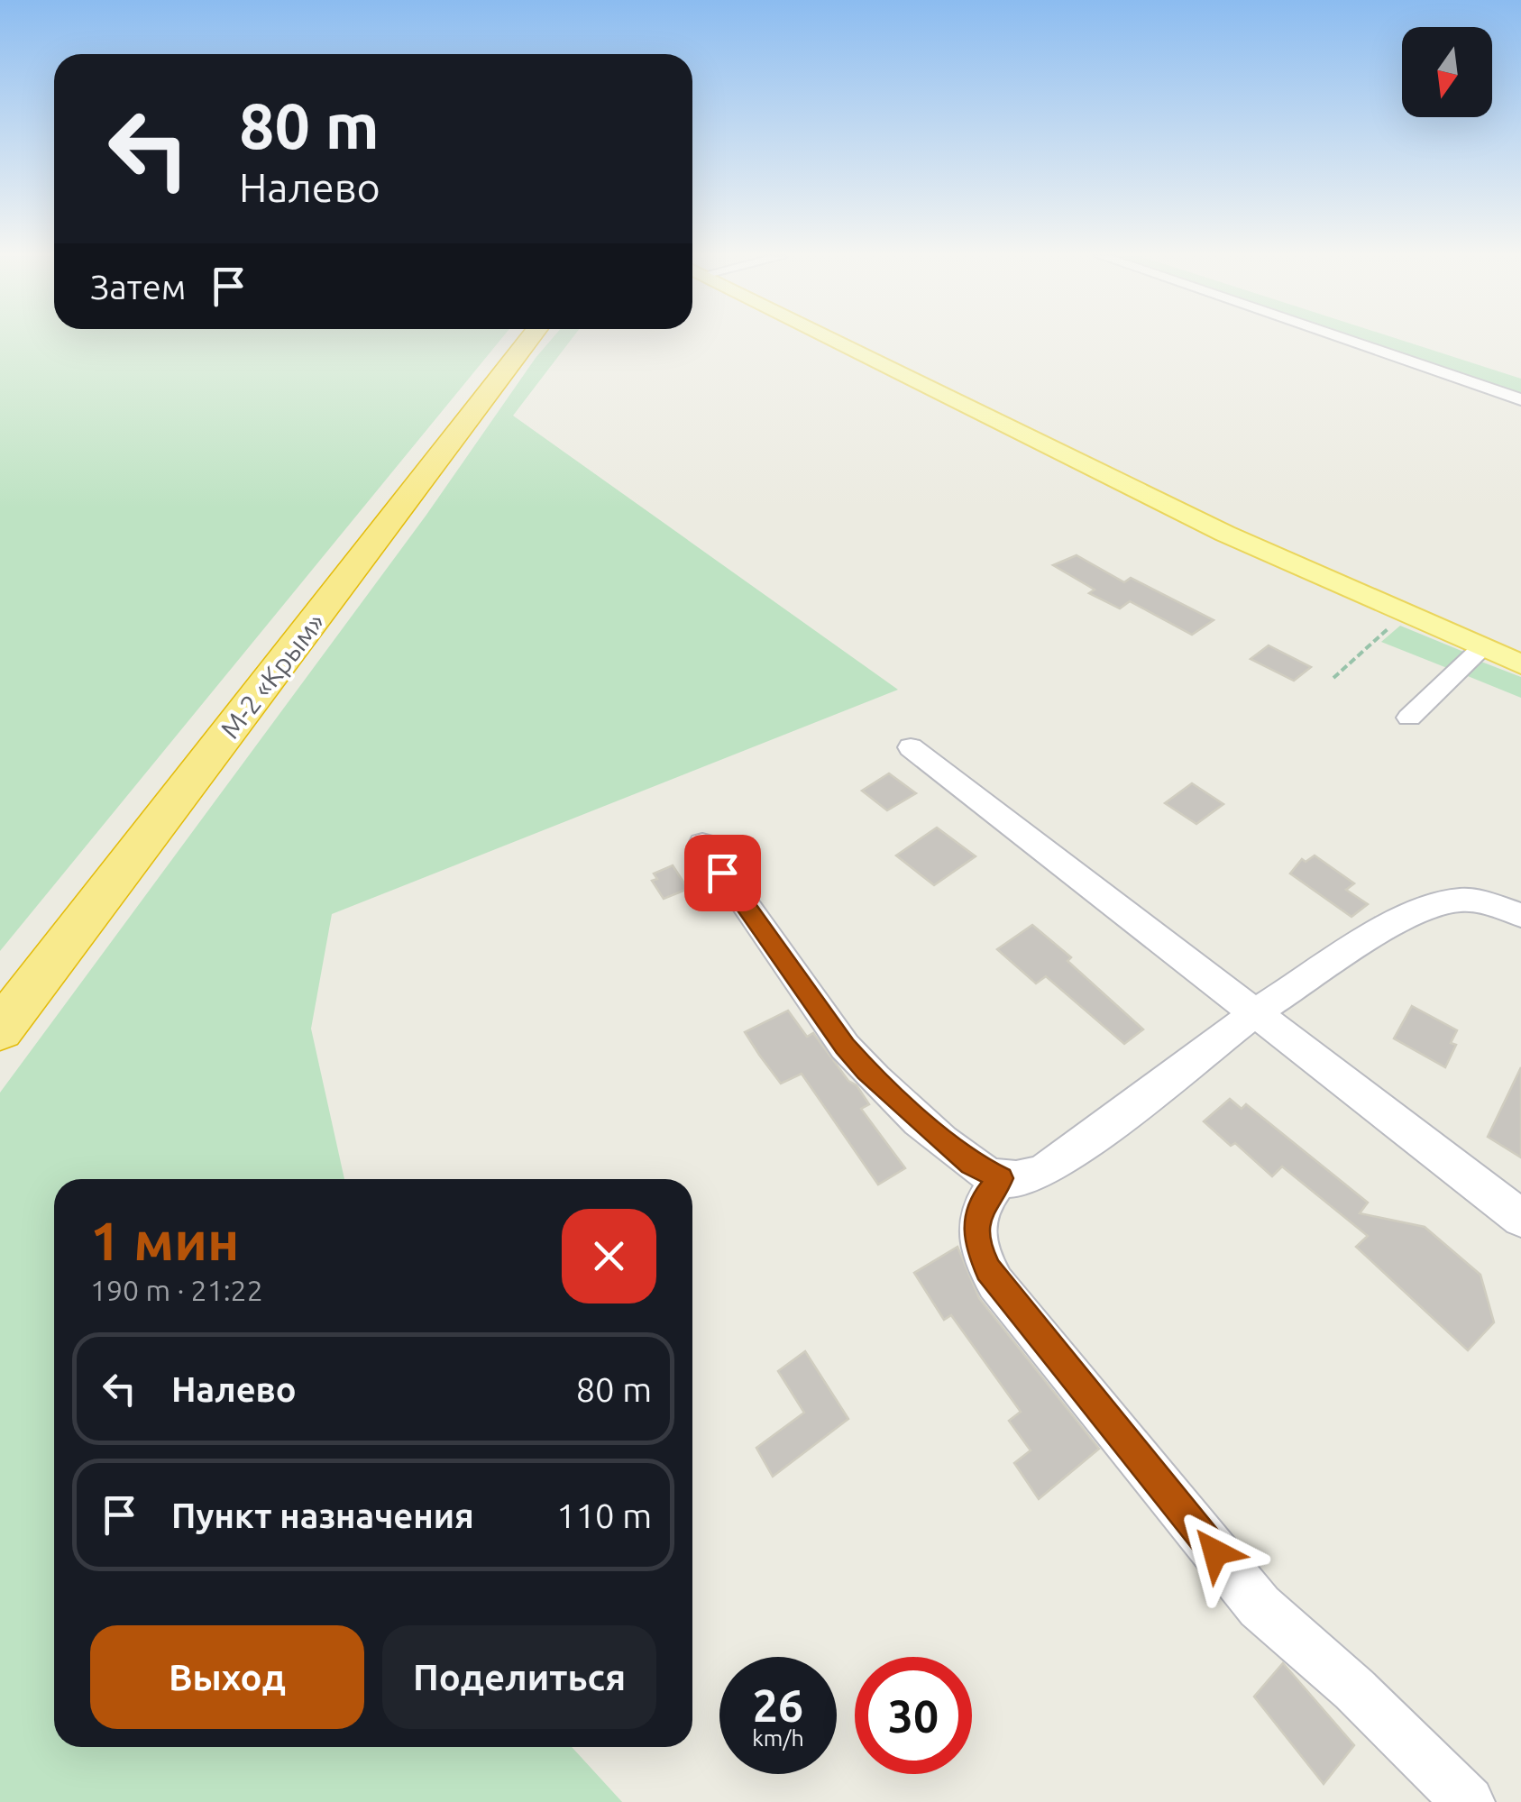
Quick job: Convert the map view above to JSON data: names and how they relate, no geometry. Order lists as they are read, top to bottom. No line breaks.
{"streets":{"highway":["М-2 «Крым»"]},"north":"bottom","page":{"turn":["80 m","Налево"],"then":"Затем","heading":["1 мин","190 m · 21:22"],"list":[{"name":"Налево","value":"80 m"},{"name":"Пункт назначения","value":"110 m"}],"buttons":["Выход","Поделиться"],"speed":"26 km/h","limit":"30"}}
